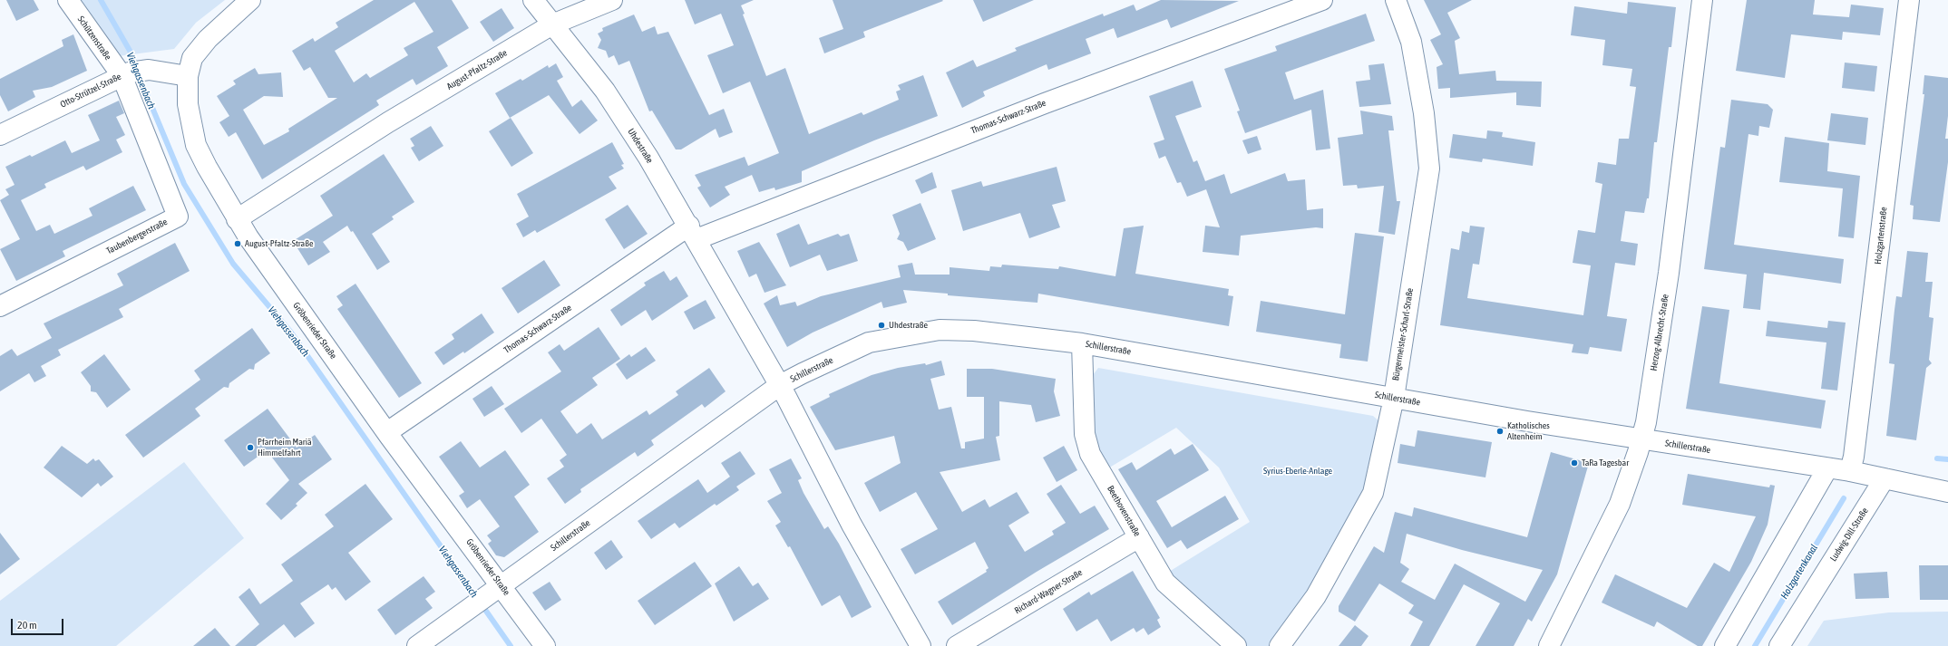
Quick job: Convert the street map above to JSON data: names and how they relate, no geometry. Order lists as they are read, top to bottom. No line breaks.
{"streets":{"street":["Schützenstraße","August-Pfaltz-Straße","Otto-Strützel-Straße","Thomas-Schwarz-Straße","Uhdestraße","Holzgartenstraße","Taubenbergerstraße","Gröbenrieder Straße","Herzog-Albrecht-Straße","Bürgermeister-Scharl-Straße","Schillerstraße","Beethovenstraße","Ludwig-Dill-Straße","Richard-Wagner-Straße"]},"crossings":[["Schützenstraße","Otto-Strützel-Straße"],["Schützenstraße","Taubenbergerstraße"],["August-Pfaltz-Straße","Uhdestraße"],["August-Pfaltz-Straße","Gröbenrieder Straße"],["Otto-Strützel-Straße","Taubenbergerstraße"],["Thomas-Schwarz-Straße","Uhdestraße"],["Thomas-Schwarz-Straße","Gröbenrieder Straße"],["Uhdestraße","Schillerstraße"],["Holzgartenstraße","Schillerstraße"],["Gröbenrieder Straße","Schillerstraße"],["Herzog-Albrecht-Straße","Schillerstraße"],["Bürgermeister-Scharl-Straße","Schillerstraße"],["Schillerstraße","Beethovenstraße"],["Schillerstraße","Ludwig-Dill-Straße"],["Beethovenstraße","Richard-Wagner-Straße"]],"water":["Viehgassenbach","Holzgartenkanal"],"parks":["Syrius-Eberle-Anlage"],"places":["August-Pfaltz-Straße","Uhdestraße","Katholisches Altenheim","Pfarrheim Mariä Himmelfahrt","TaRa Tagesbar"],"scale_bar":"20 m"}
